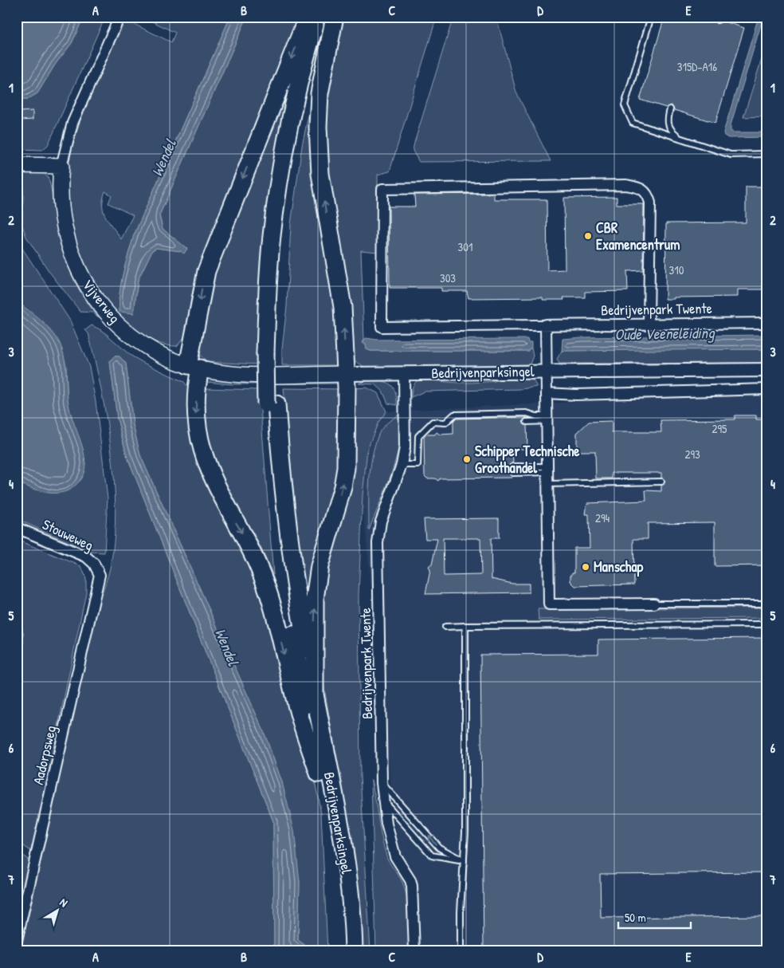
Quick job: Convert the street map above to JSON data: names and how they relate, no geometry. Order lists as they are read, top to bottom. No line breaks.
{"streets":{"highway":["Bedrijvenparksingel"],"main road":["Vijverweg"],"street":["Bedrijvenpark Twente","Stouweweg","Aadorpsweg"]},"crossings":[["Vijverweg","Bedrijvenparksingel"],["Bedrijvenpark Twente","Bedrijvenparksingel"],["Stouweweg","Aadorpsweg"]],"water":["Wendel","Oude Veeneleiding"],"places":["CBR Examencentrum","Schipper Technische Groothandel","Manschap"],"house_numbers":["315D-A16","301","310","303","295","293","294"],"scale_bar":"50 m","north":"top right","grid":{"columns":["A","B","C","D","E"],"rows":["1","2","3","4","5","6","7"]}}
